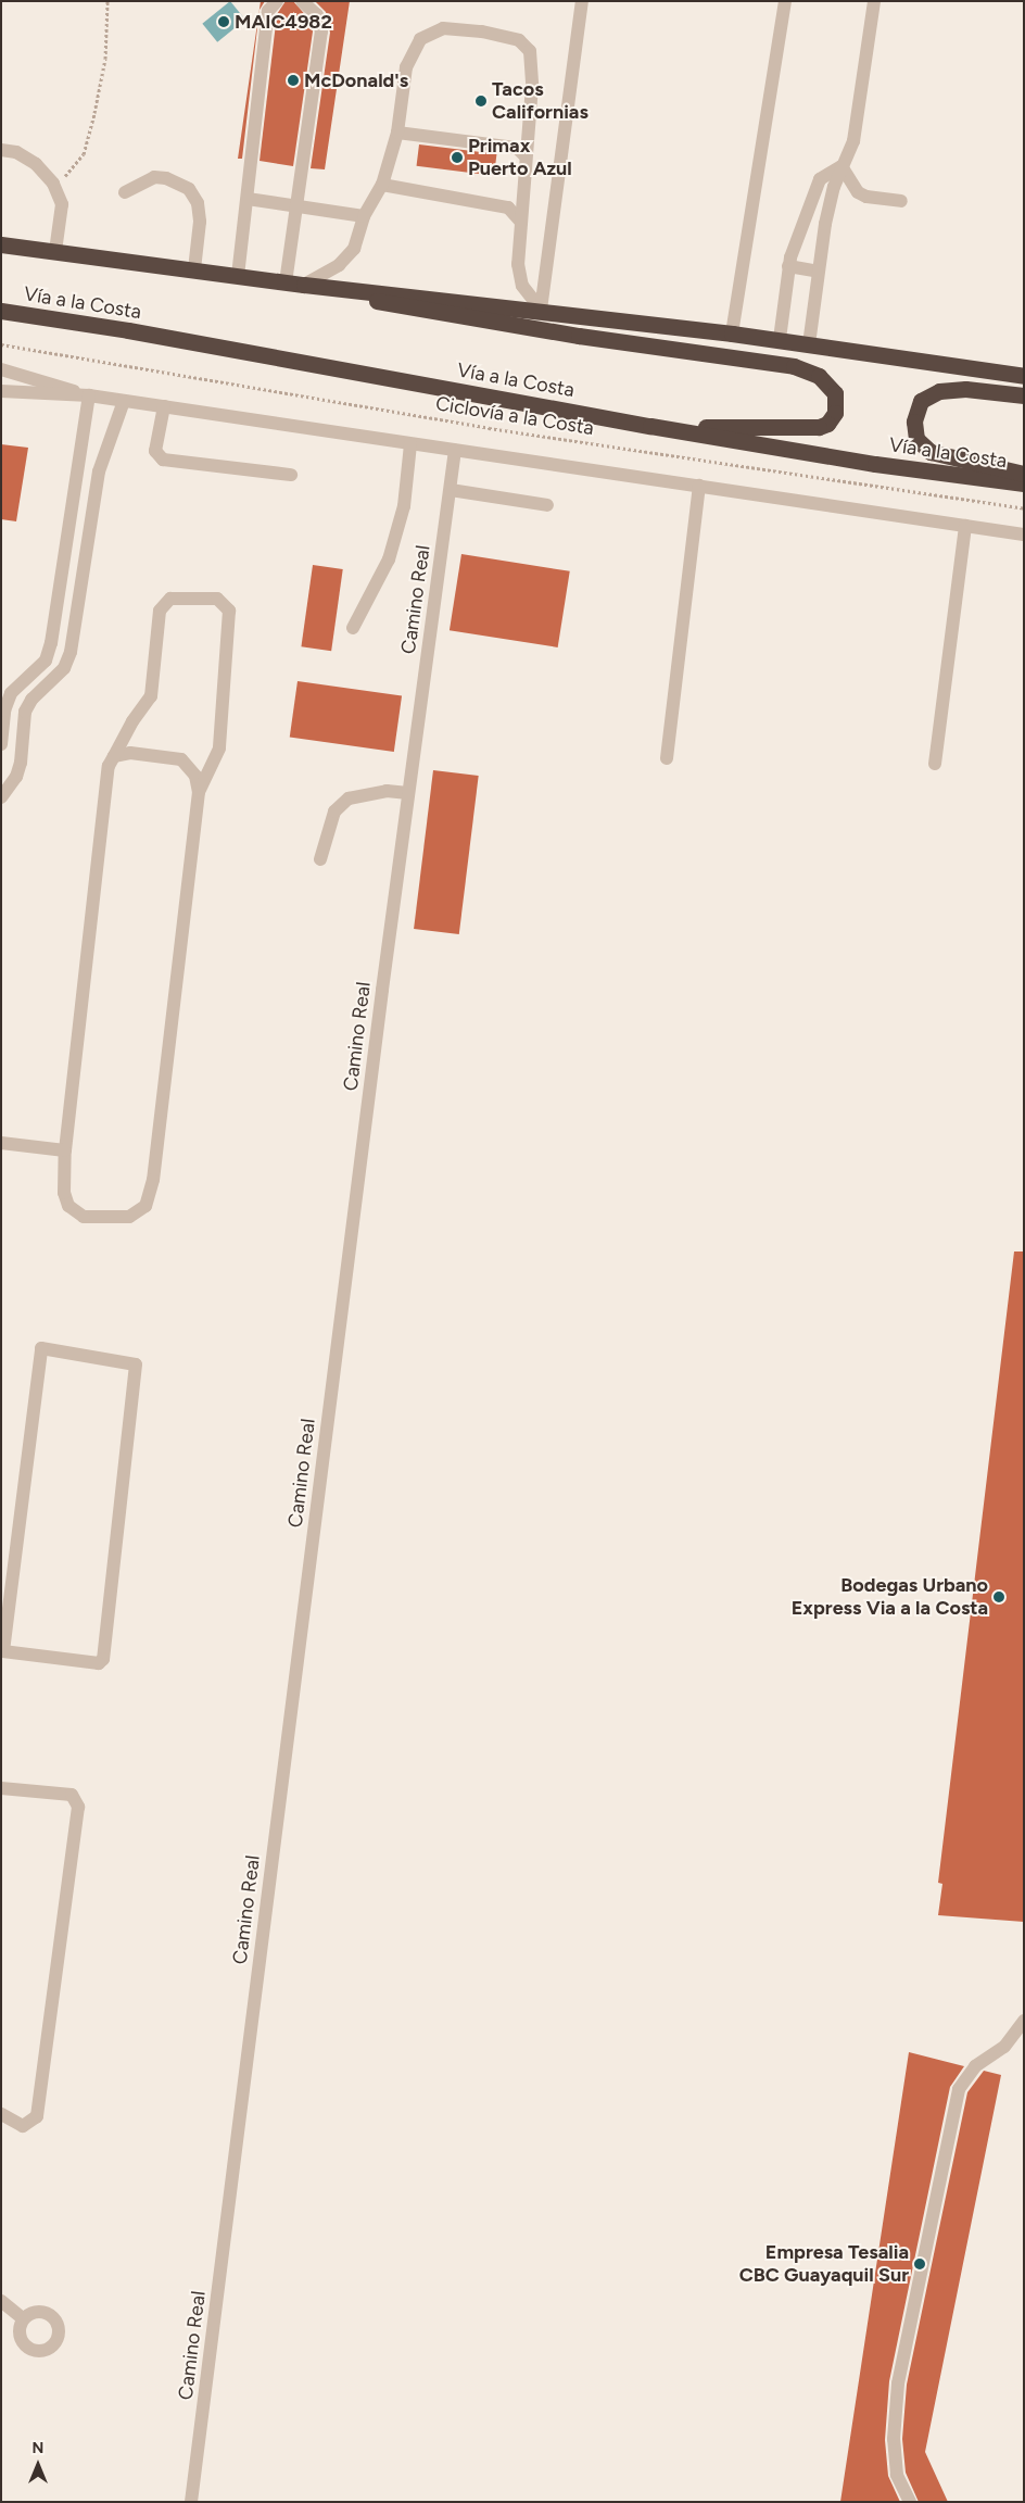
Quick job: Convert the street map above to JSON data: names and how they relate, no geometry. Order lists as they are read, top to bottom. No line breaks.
{"streets":{"highway":["Vía a la Costa"],"street":["Camino Real"],"path":["Ciclovía a la Costa"]},"places":["MAIC4982","McDonald's","Tacos Californias","Primax Puerto Azul","Bodegas Urbano Express Via a la Costa","Empresa Tesalia CBC Guayaquil Sur"],"north":"top"}
